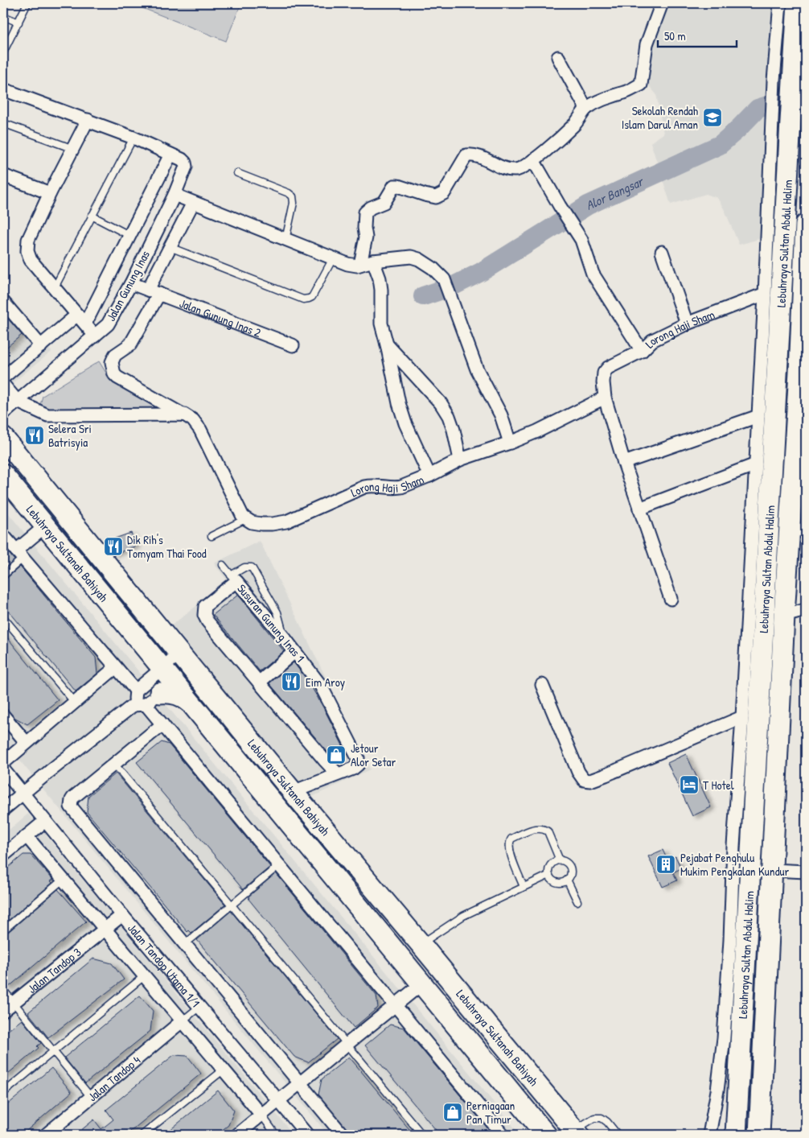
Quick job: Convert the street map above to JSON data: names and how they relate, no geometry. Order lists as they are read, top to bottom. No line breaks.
{"streets":{"main road":["Lebuhraya Sultan Abdul Halim","Lebuhraya Sultanah Bahiyah"],"street":["Jalan Gunung Inas","Jalan Gunung Inas 2","Lorong Haji Sham","Susuran Gunung Inas 1","Jalan Tandop Utama 1/1","Jalan Tandop 3","Jalan Tandop 4"]},"crossings":[["Jalan Gunung Inas","Jalan Gunung Inas 2"],["Jalan Tandop Utama 1/1","Jalan Tandop 3"]],"water":["Alor Bangsar"],"places":{"school or university":["Sekolah Rendah Islam Darul Aman"],"restaurant":["Selera Sri Batrisyia","Dik Rih's Tomyam Thai Food","Eim Aroy"],"shop":["Jetour Alor Setar","Perniagaan Pan Timur"],"hotel":["T Hotel"],"building":["Pejabat Penghulu Mukim Pengkalan Kundur"]},"scale_bar":"50 m"}
